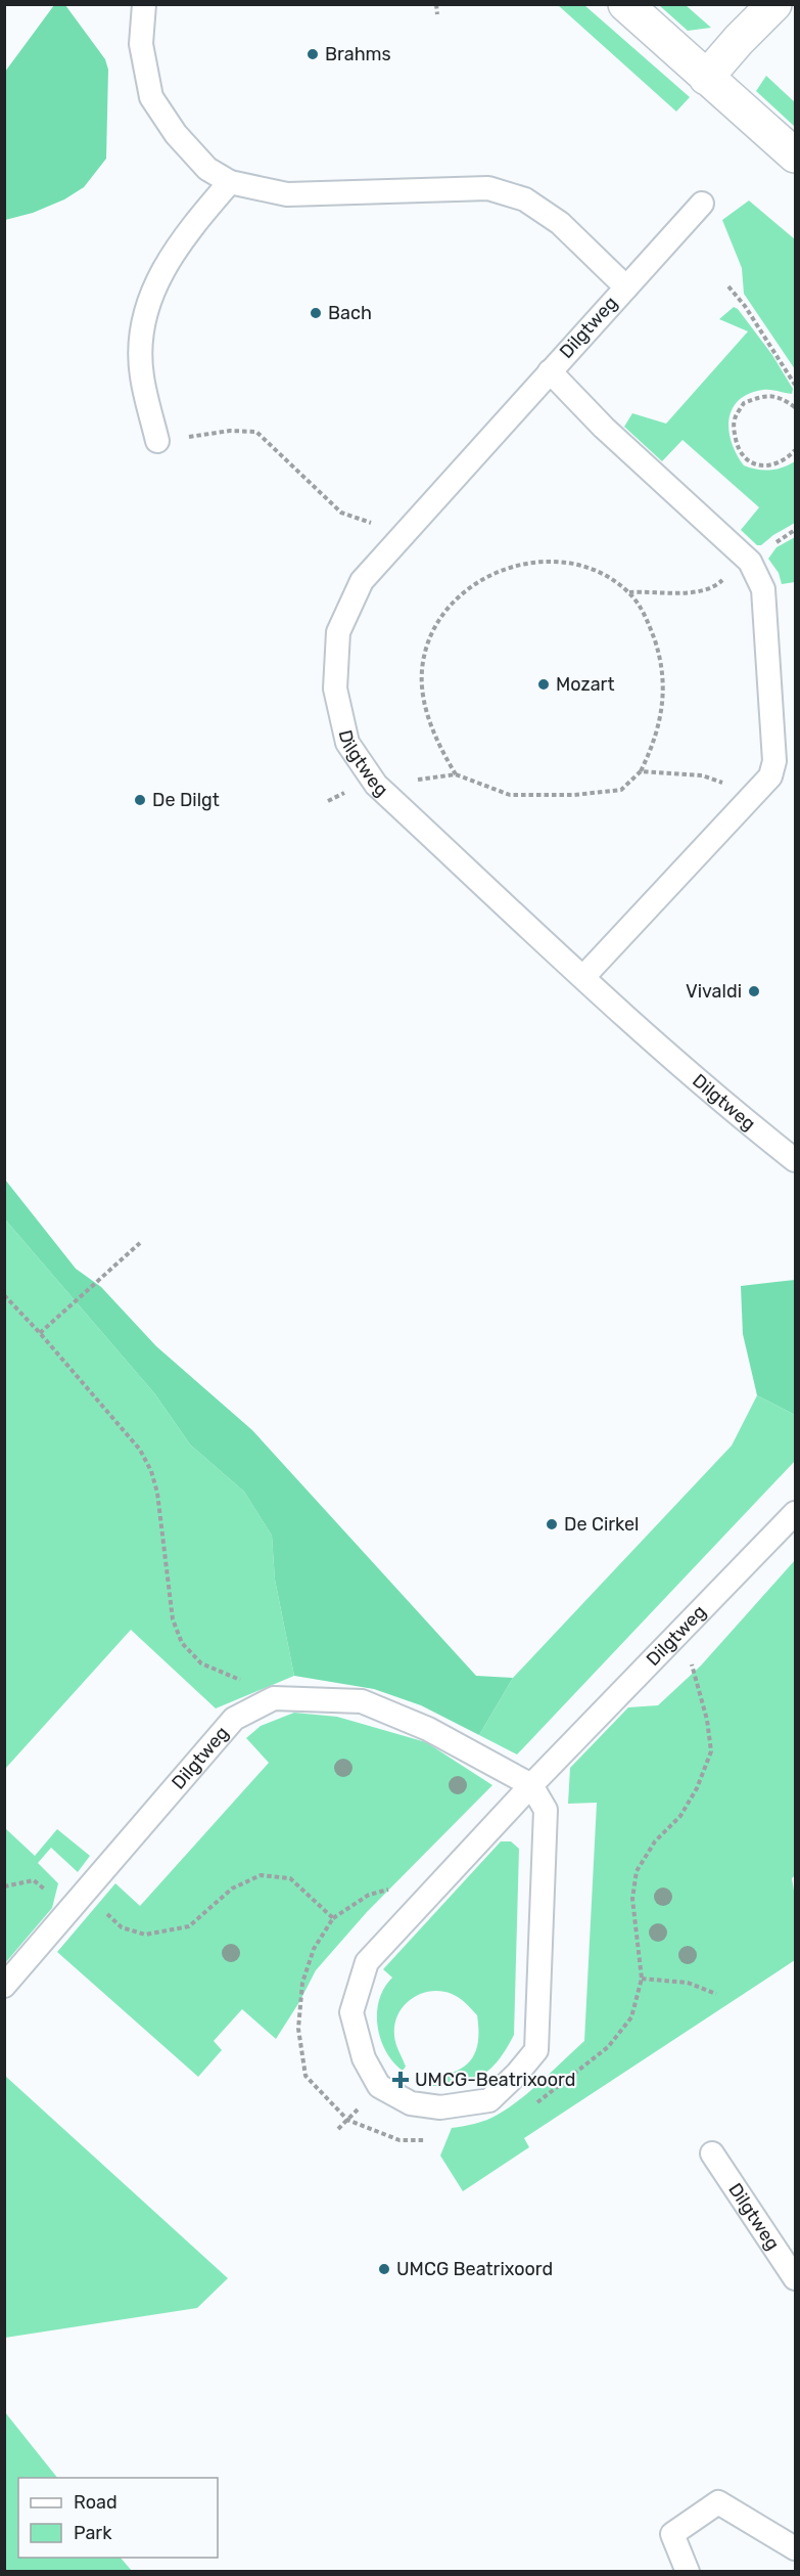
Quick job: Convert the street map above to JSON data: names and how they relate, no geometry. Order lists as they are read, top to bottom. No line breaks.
{"streets":{"lane":["Dilgtweg"]},"places":{"other":["Brahms","Bach","Mozart","De Dilgt","Vivaldi","De Cirkel","UMCG Beatrixoord"],"health":["UMCG-Beatrixoord"]},"legend":["Road","Park"]}
